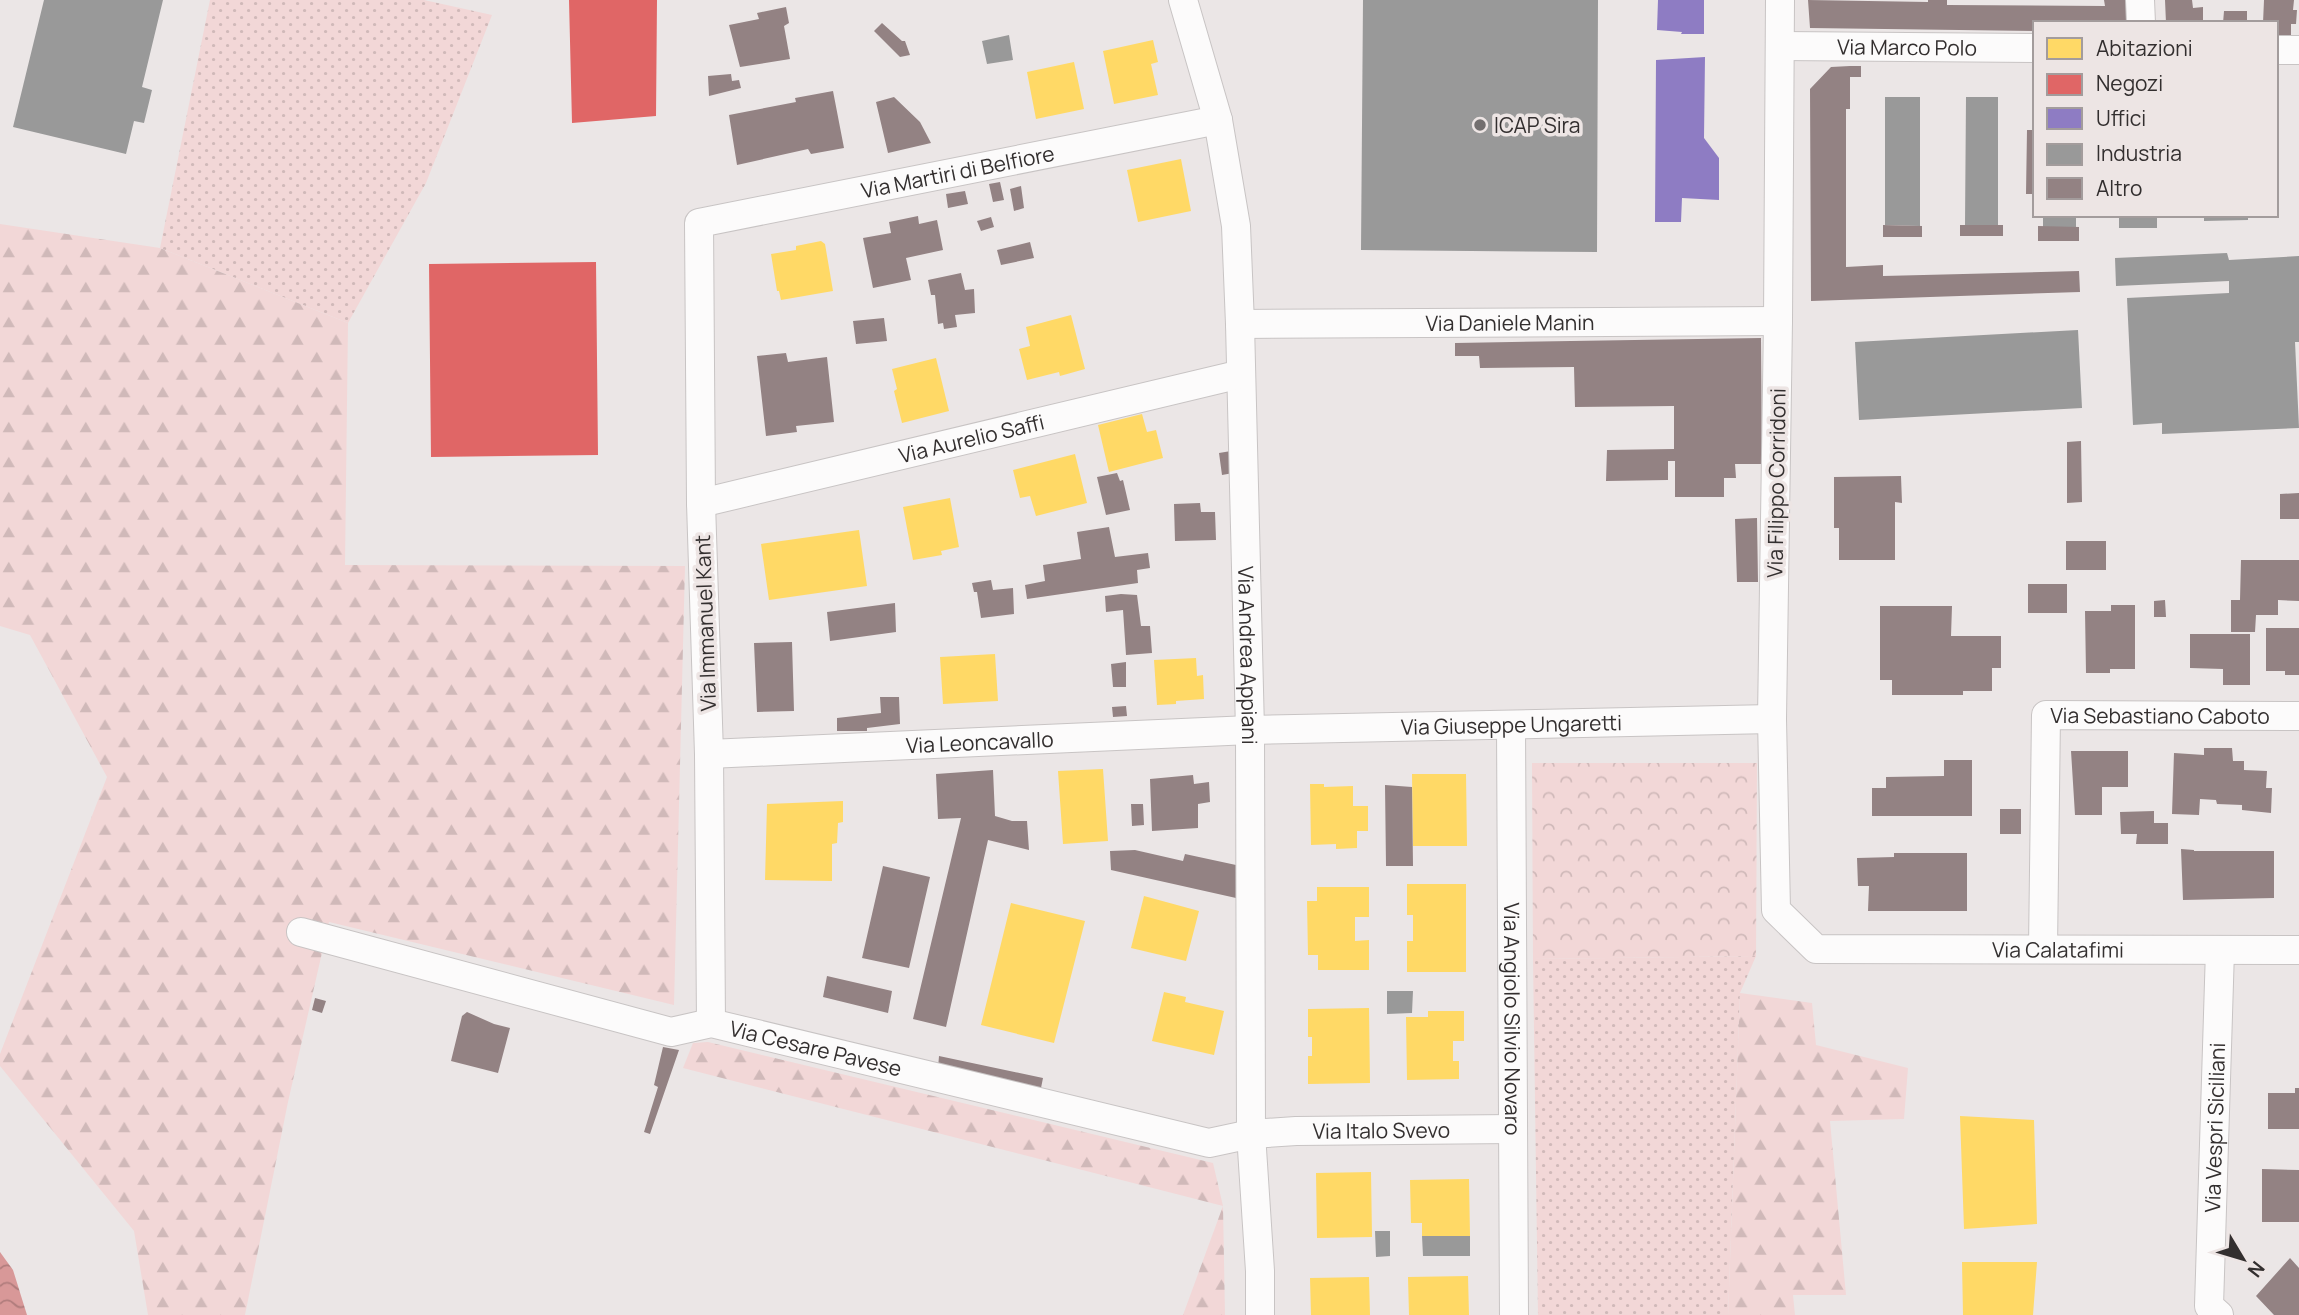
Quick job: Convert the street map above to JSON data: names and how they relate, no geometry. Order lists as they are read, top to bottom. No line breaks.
{"streets":{"street":["Via Marco Polo","Via Martiri di Belfiore","Via Daniele Manin","Via Aurelio Saffi","Via Filippo Corridoni","Via Immanuel Kant","Via Andrea Appiani","Via Sebastiano Caboto","Via Giuseppe Ungaretti","Via Leoncavallo","Via Calatafimi","Via Angiolo Silvio Novaro","Via Cesare Pavese","Via Vespri Siciliani","Via Italo Svevo"]},"crossings":[["Via Marco Polo","Via Filippo Corridoni"],["Via Martiri di Belfiore","Via Immanuel Kant"],["Via Martiri di Belfiore","Via Andrea Appiani"],["Via Daniele Manin","Via Filippo Corridoni"],["Via Daniele Manin","Via Andrea Appiani"],["Via Aurelio Saffi","Via Immanuel Kant"],["Via Aurelio Saffi","Via Andrea Appiani"],["Via Filippo Corridoni","Via Giuseppe Ungaretti"],["Via Filippo Corridoni","Via Calatafimi"],["Via Immanuel Kant","Via Leoncavallo"],["Via Immanuel Kant","Via Cesare Pavese"],["Via Andrea Appiani","Via Giuseppe Ungaretti"],["Via Andrea Appiani","Via Leoncavallo"],["Via Andrea Appiani","Via Cesare Pavese"],["Via Andrea Appiani","Via Italo Svevo"],["Via Sebastiano Caboto","Via Calatafimi"],["Via Giuseppe Ungaretti","Via Leoncavallo"],["Via Giuseppe Ungaretti","Via Angiolo Silvio Novaro"],["Via Calatafimi","Via Vespri Siciliani"],["Via Angiolo Silvio Novaro","Via Italo Svevo"],["Via Cesare Pavese","Via Italo Svevo"]],"places":["ICAP Sira"],"legend":["Abitazioni","Negozi","Uffici","Industria","Altro"],"north":"bottom right"}
